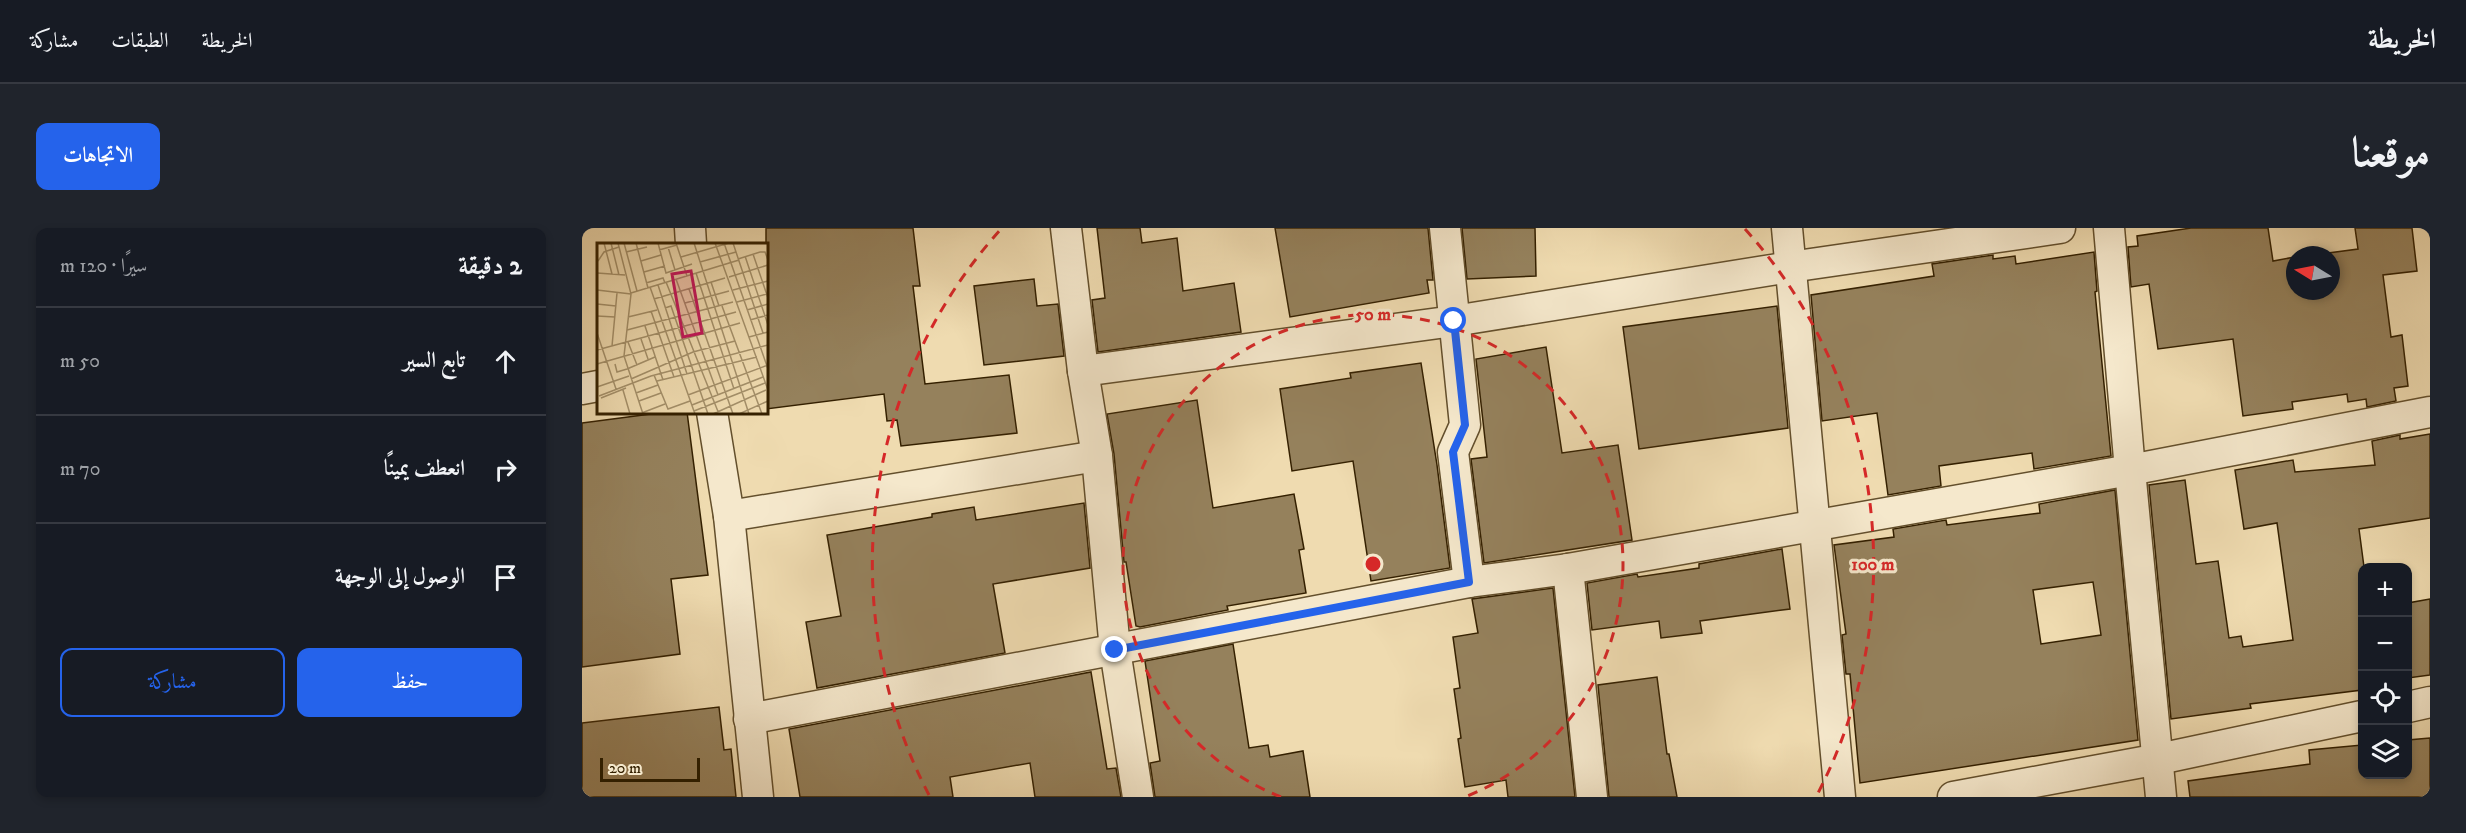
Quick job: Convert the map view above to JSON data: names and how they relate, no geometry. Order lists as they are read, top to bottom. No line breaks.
{"scale_bar":"20 m","north":"left","page":{"header":"الخريطة","nav":["الخريطة","الطبقات","مشاركة"],"title":"موقعنا","buttons":["الاتجاهات",["حفظ","مشاركة"]],"heading":["2 دقيقة","سيرًا · 120 m"],"list":[["تابع السير","50 m"],["انعطف يمينًا","70 m"],"الوصول إلى الوجهة"],"map_buttons":["+","−"],"scale":"20 m"},"rings":["50 m","100 m"]}
